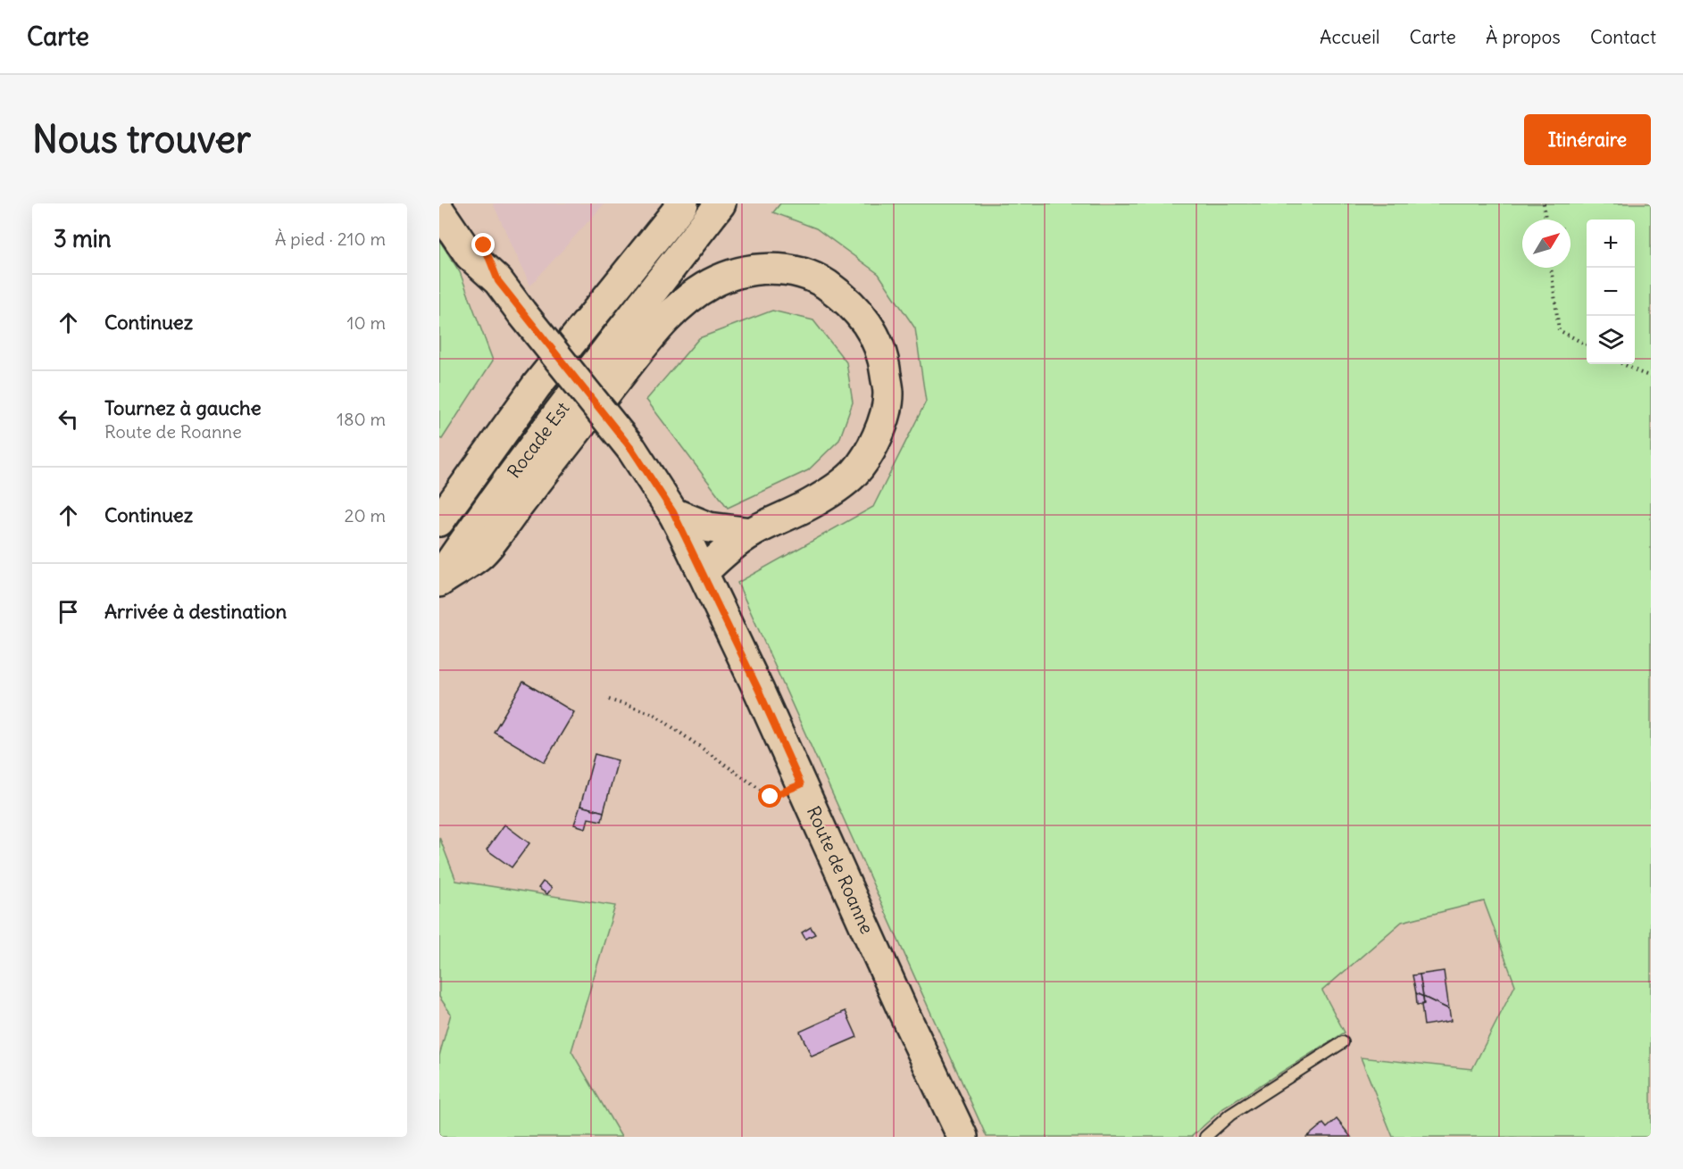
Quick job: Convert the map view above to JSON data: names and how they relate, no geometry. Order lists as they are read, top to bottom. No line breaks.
{"streets":{"main road":["Rocade Est","Route de Roanne"]},"north":"top right","page":{"header":"Carte","nav":["Accueil","Carte","À propos","Contact"],"buttons":"Itinéraire","title":"Nous trouver","heading":["3 min","À pied · 210 m"],"map_buttons":["+","−"],"list":[["Continuez","10 m"],["Tournez à gauche","Route de Roanne","180 m"],["Continuez","20 m"],"Arrivée à destination"]}}
